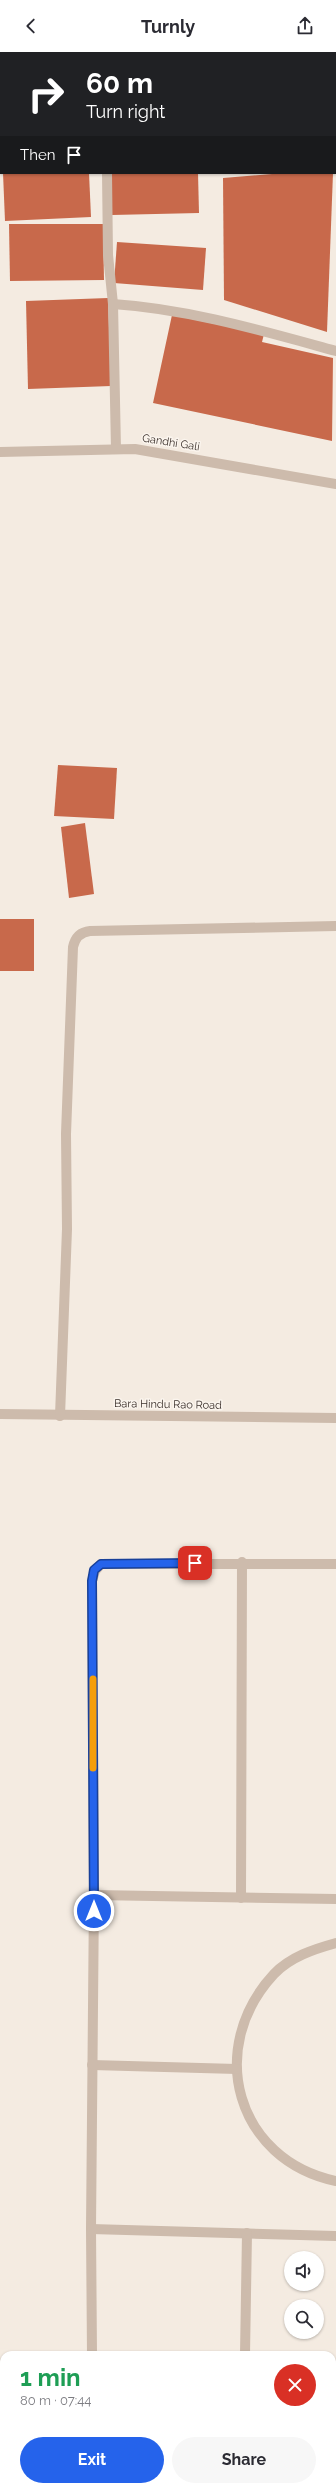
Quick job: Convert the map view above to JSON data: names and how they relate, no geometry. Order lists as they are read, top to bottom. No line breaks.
{"streets":{"street":["Gandhi Gali","Bara Hindu Rao Road"]},"page":{"header":"Turnly","turn":["60 m","Turn right"],"then":"Then","heading":["1 min","80 m · 07:44"],"buttons":["Exit","Share"]}}
